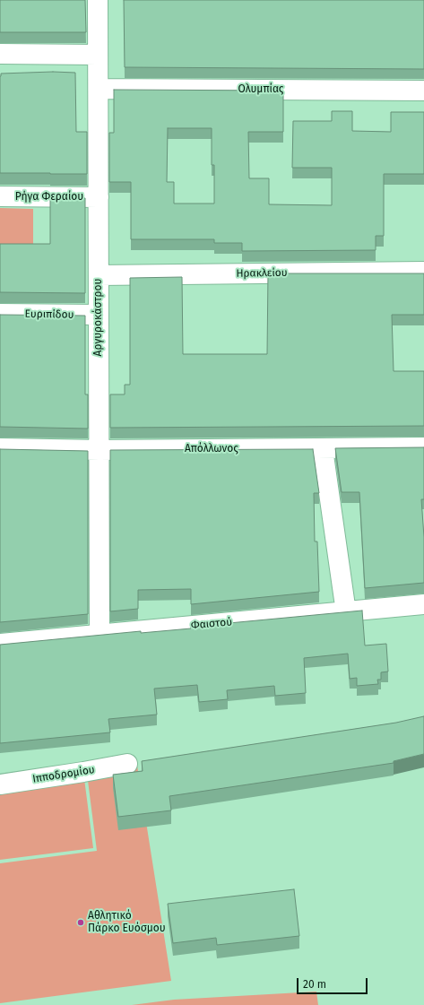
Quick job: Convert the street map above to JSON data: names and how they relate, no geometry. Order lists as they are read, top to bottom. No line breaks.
{"streets":{"street":["Ολυμπίας","Ρήγα Φεραίου","Ηρακλείου","Ευριπίδου","Αργυροκάστρου","Απόλλωνος","Φαιστού","Ιπποδρομίου"]},"crossings":[["Ολυμπίας","Αργυροκάστρου"],["Ρήγα Φεραίου","Αργυροκάστρου"],["Ηρακλείου","Αργυροκάστρου"],["Ευριπίδου","Αργυροκάστρου"],["Αργυροκάστρου","Απόλλωνος"],["Αργυροκάστρου","Φαιστού"]],"places":["Αθλητικό Πάρκο Ευόσμου"],"scale_bar":"20 m"}
